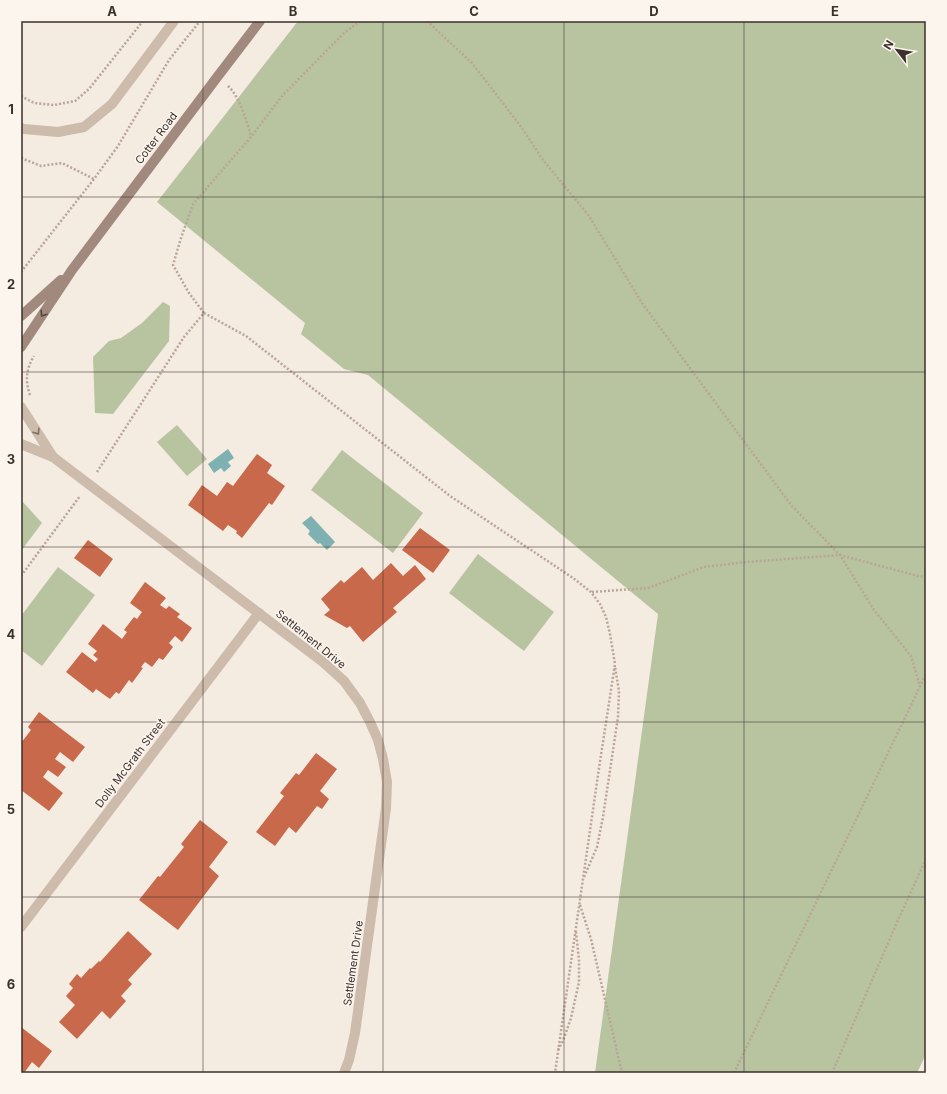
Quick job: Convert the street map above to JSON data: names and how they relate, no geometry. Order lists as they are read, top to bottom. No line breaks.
{"streets":{"main road":["Cotter Road"],"street":["Settlement Drive","Dolly McGrath Street"]},"crossings":[["Settlement Drive","Dolly McGrath Street"]],"north":"top left","grid":{"columns":["A","B","C","D","E"],"rows":["1","2","3","4","5","6"]}}
